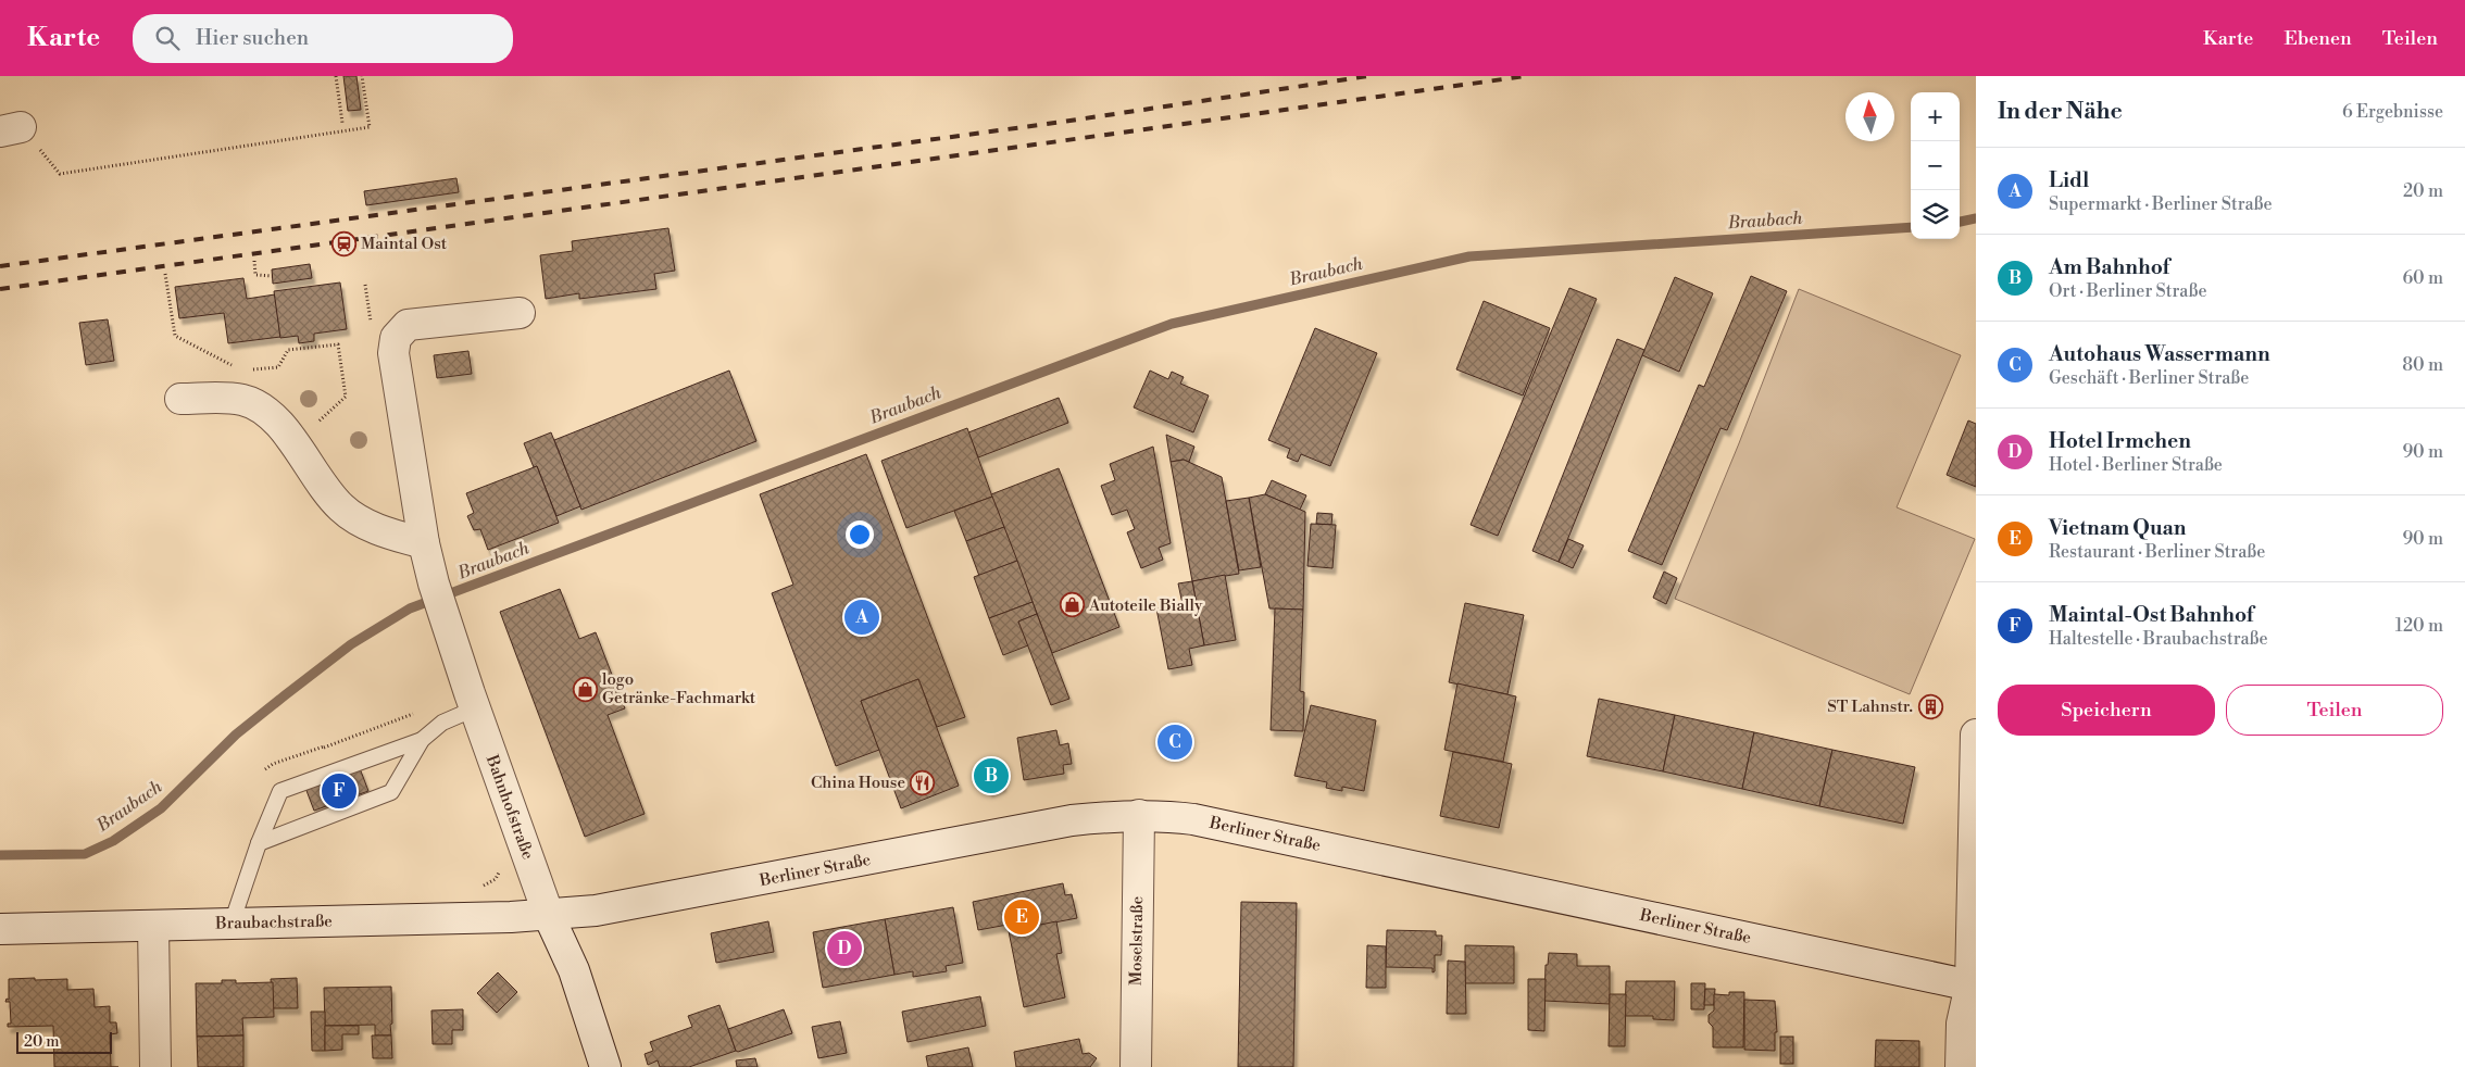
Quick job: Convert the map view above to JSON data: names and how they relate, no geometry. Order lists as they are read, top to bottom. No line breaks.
{"streets":{"street":["Bahnhofstraße","Berliner Straße","Braubachstraße","Moselstraße"]},"crossings":[["Bahnhofstraße","Berliner Straße"],["Bahnhofstraße","Braubachstraße"],["Berliner Straße","Braubachstraße"],["Berliner Straße","Moselstraße"]],"water":["Braubach"],"places":{"station":["Maintal Ost"],"shop":["Autoteile Bially","logo Getränke-Fachmarkt"],"building":["ST Lahnstr."],"restaurant":["China House"]},"scale_bar":"20 m","north":"top","page":{"header":"Karte","search":"Hier suchen","nav":["Karte","Ebenen","Teilen"],"heading":["In der Nähe","6 Ergebnisse"],"map_buttons":["+","−"],"list":[{"mark":"A","name":"Lidl","note":"Supermarkt · Berliner Straße","value":"20 m"},{"mark":"B","name":"Am Bahnhof","note":"Ort · Berliner Straße","value":"60 m"},{"mark":"C","name":"Autohaus Wassermann","note":"Geschäft · Berliner Straße","value":"80 m"},{"mark":"D","name":"Hotel Irmchen","note":"Hotel · Berliner Straße","value":"90 m"},{"mark":"E","name":"Vietnam Quan","note":"Restaurant · Berliner Straße","value":"90 m"},{"mark":"F","name":"Maintal-Ost Bahnhof","note":"Haltestelle · Braubachstraße","value":"120 m"}],"pins":["A","C","B","F","E","D"],"buttons":["Speichern","Teilen"],"scale":"20 m"}}
